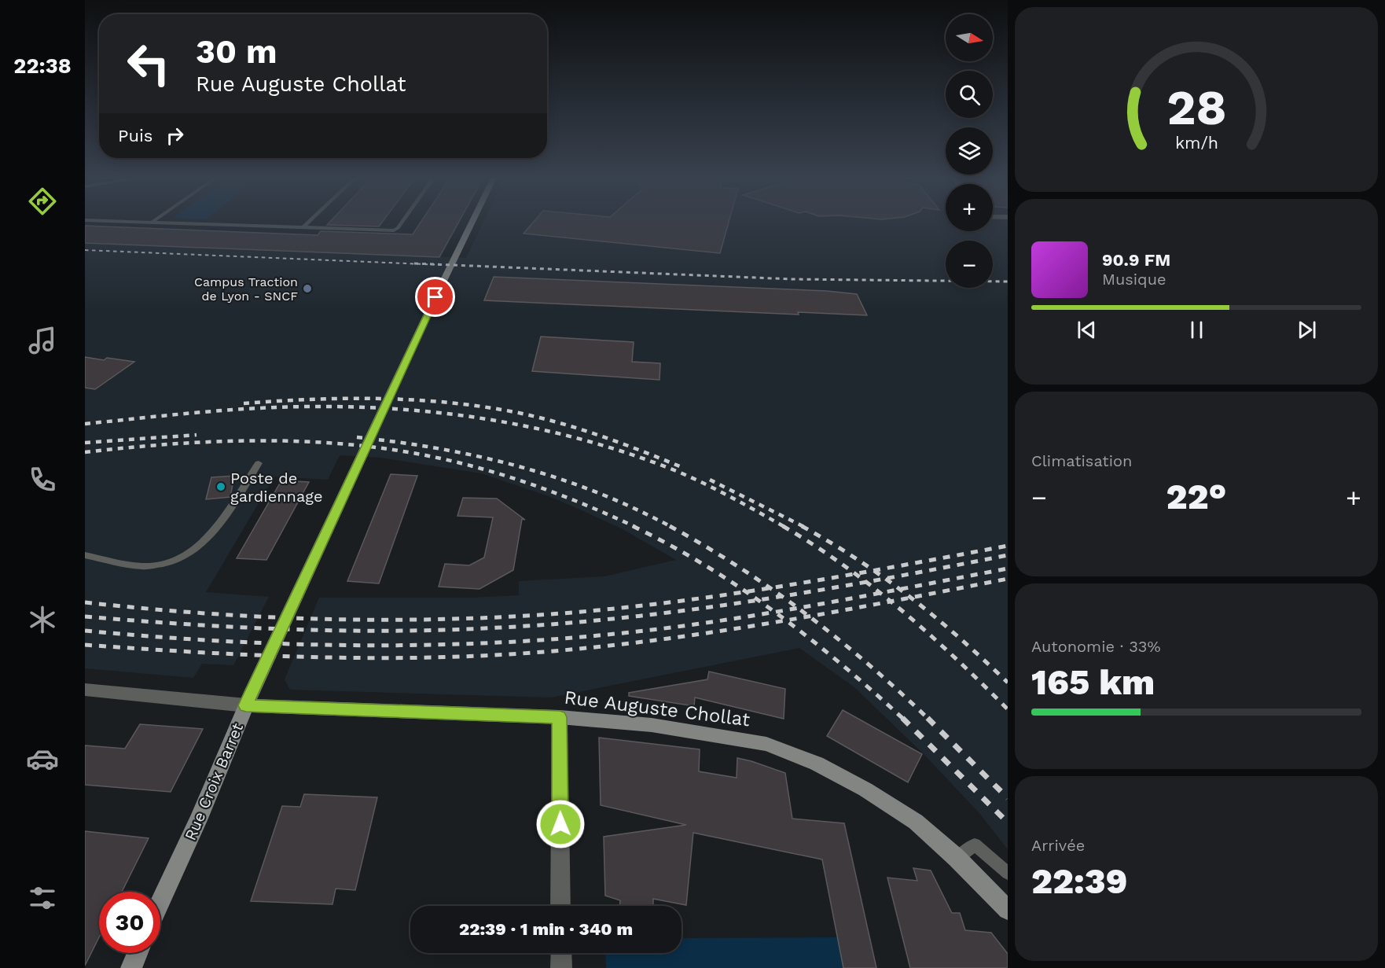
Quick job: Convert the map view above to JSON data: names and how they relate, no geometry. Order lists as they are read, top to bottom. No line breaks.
{"streets":{"street":["Rue Auguste Chollat","Rue Croix Barret"]},"crossings":[["Rue Auguste Chollat","Rue Croix Barret"]],"places":["Campus Traction de Lyon - SNCF","Poste de gardiennage"],"north":"right","page":{"tabs":"22:38","map_buttons":["+","−"],"turn":["30 m","Rue Auguste Chollat"],"then":"Puis","song":["90.9 FM","Musique"],"tile":["Climatisation",["Autonomie · 33%","165 km"],["Arrivée","22:39"]],"heat":["−","22°","+"],"limit":"30","trip":"22:39 · 1 min · 340 m","gauge":["28","km/h"]}}
